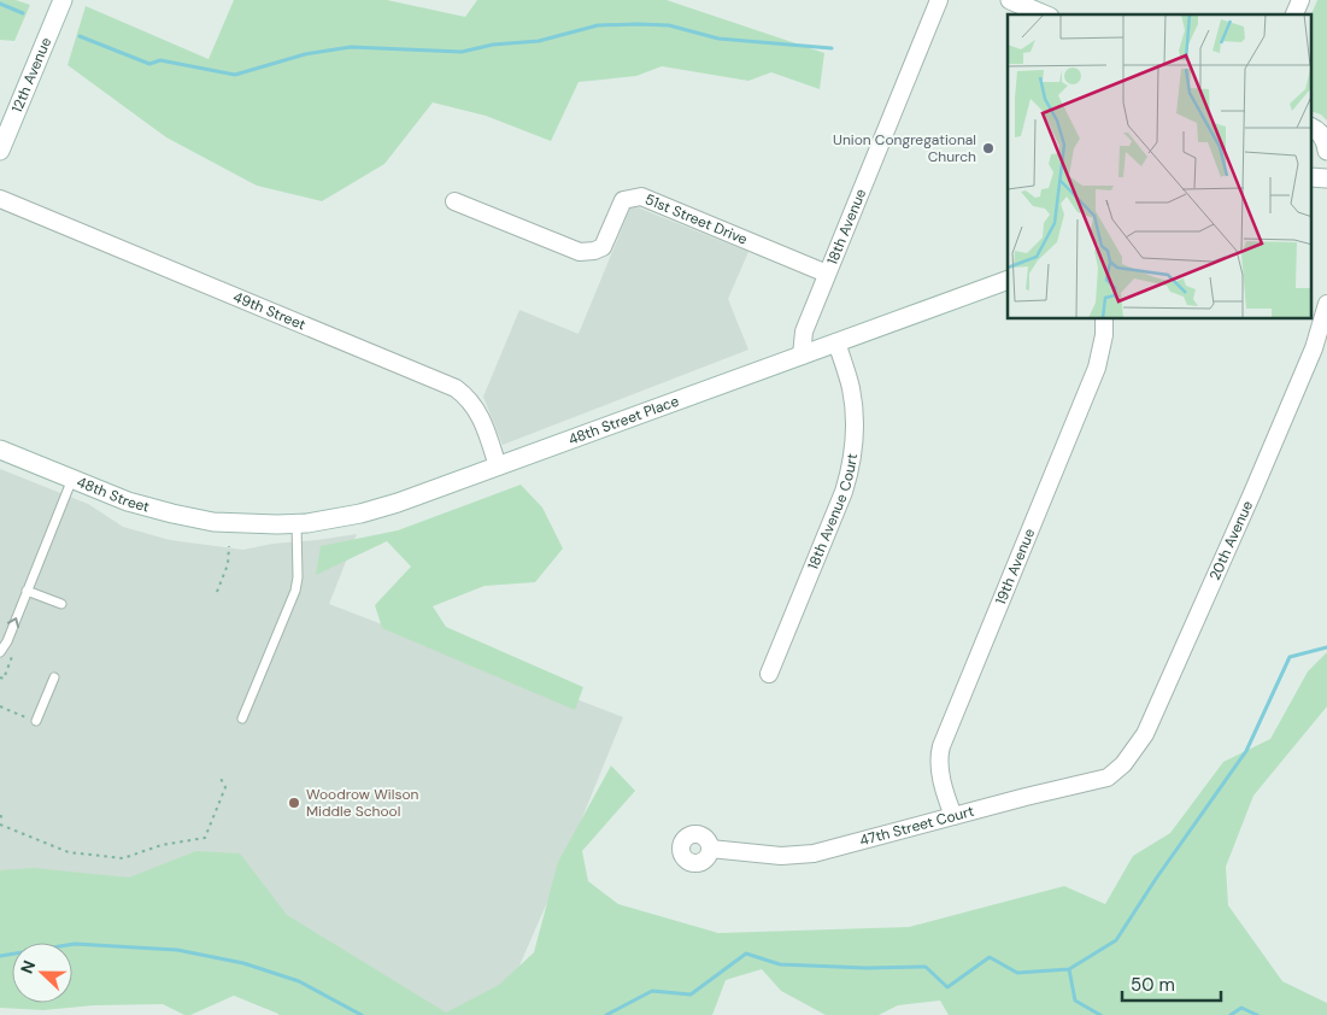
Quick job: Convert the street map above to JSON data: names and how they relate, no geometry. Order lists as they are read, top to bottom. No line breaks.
{"streets":{"street":["12th Avenue","51st Street Drive","18th Avenue","49th Street","48th Street Place","48th Street","18th Avenue Court","20th Avenue","19th Avenue","47th Street Court"]},"crossings":[["51st Street Drive","18th Avenue"],["18th Avenue","48th Street Place"],["49th Street","48th Street Place"],["48th Street Place","48th Street"],["48th Street Place","18th Avenue Court"],["20th Avenue","47th Street Court"],["19th Avenue","47th Street Court"]],"places":["Union Congregational Church","Woodrow Wilson Middle School"],"scale_bar":"50 m","north":"left"}
